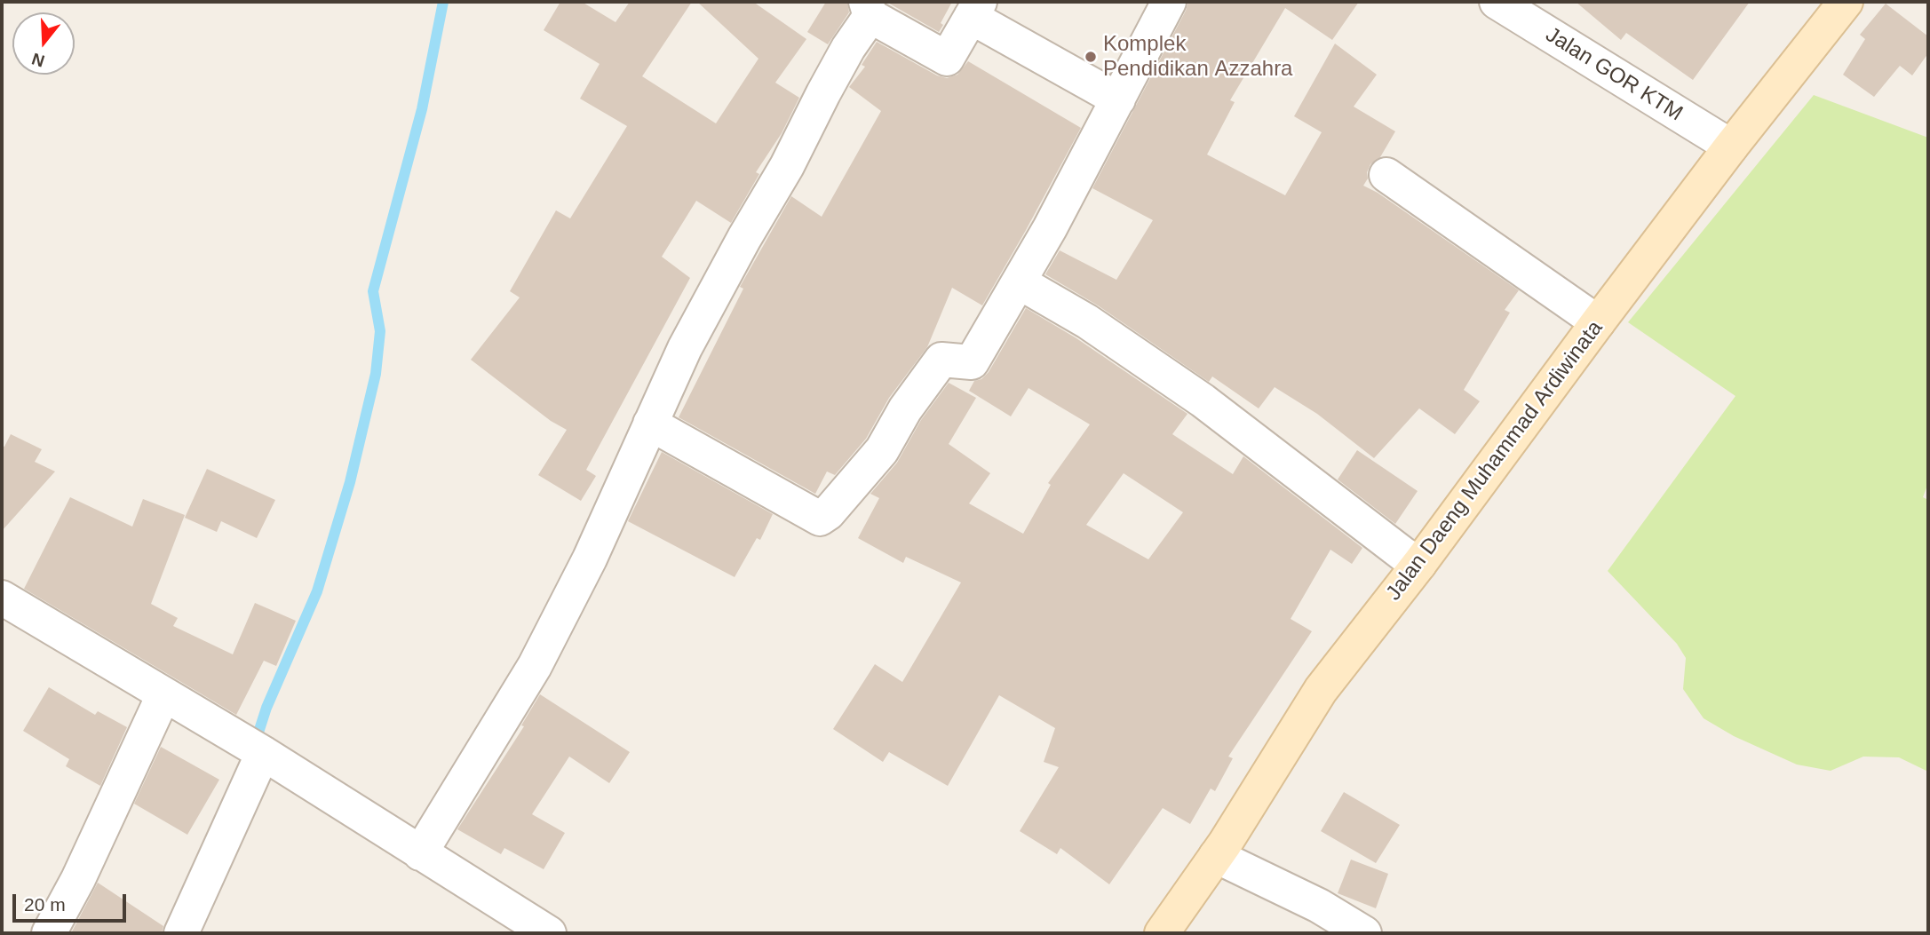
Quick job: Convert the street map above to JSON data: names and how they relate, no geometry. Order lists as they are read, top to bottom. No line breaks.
{"streets":{"main road":["Jalan Daeng Muhammad Ardiwinata"],"street":["Jalan GOR KTM"]},"crossings":[["Jalan GOR KTM","Jalan Daeng Muhammad Ardiwinata"]],"places":["Komplek Pendidikan Azzahra"],"scale_bar":"20 m","north":"bottom"}
